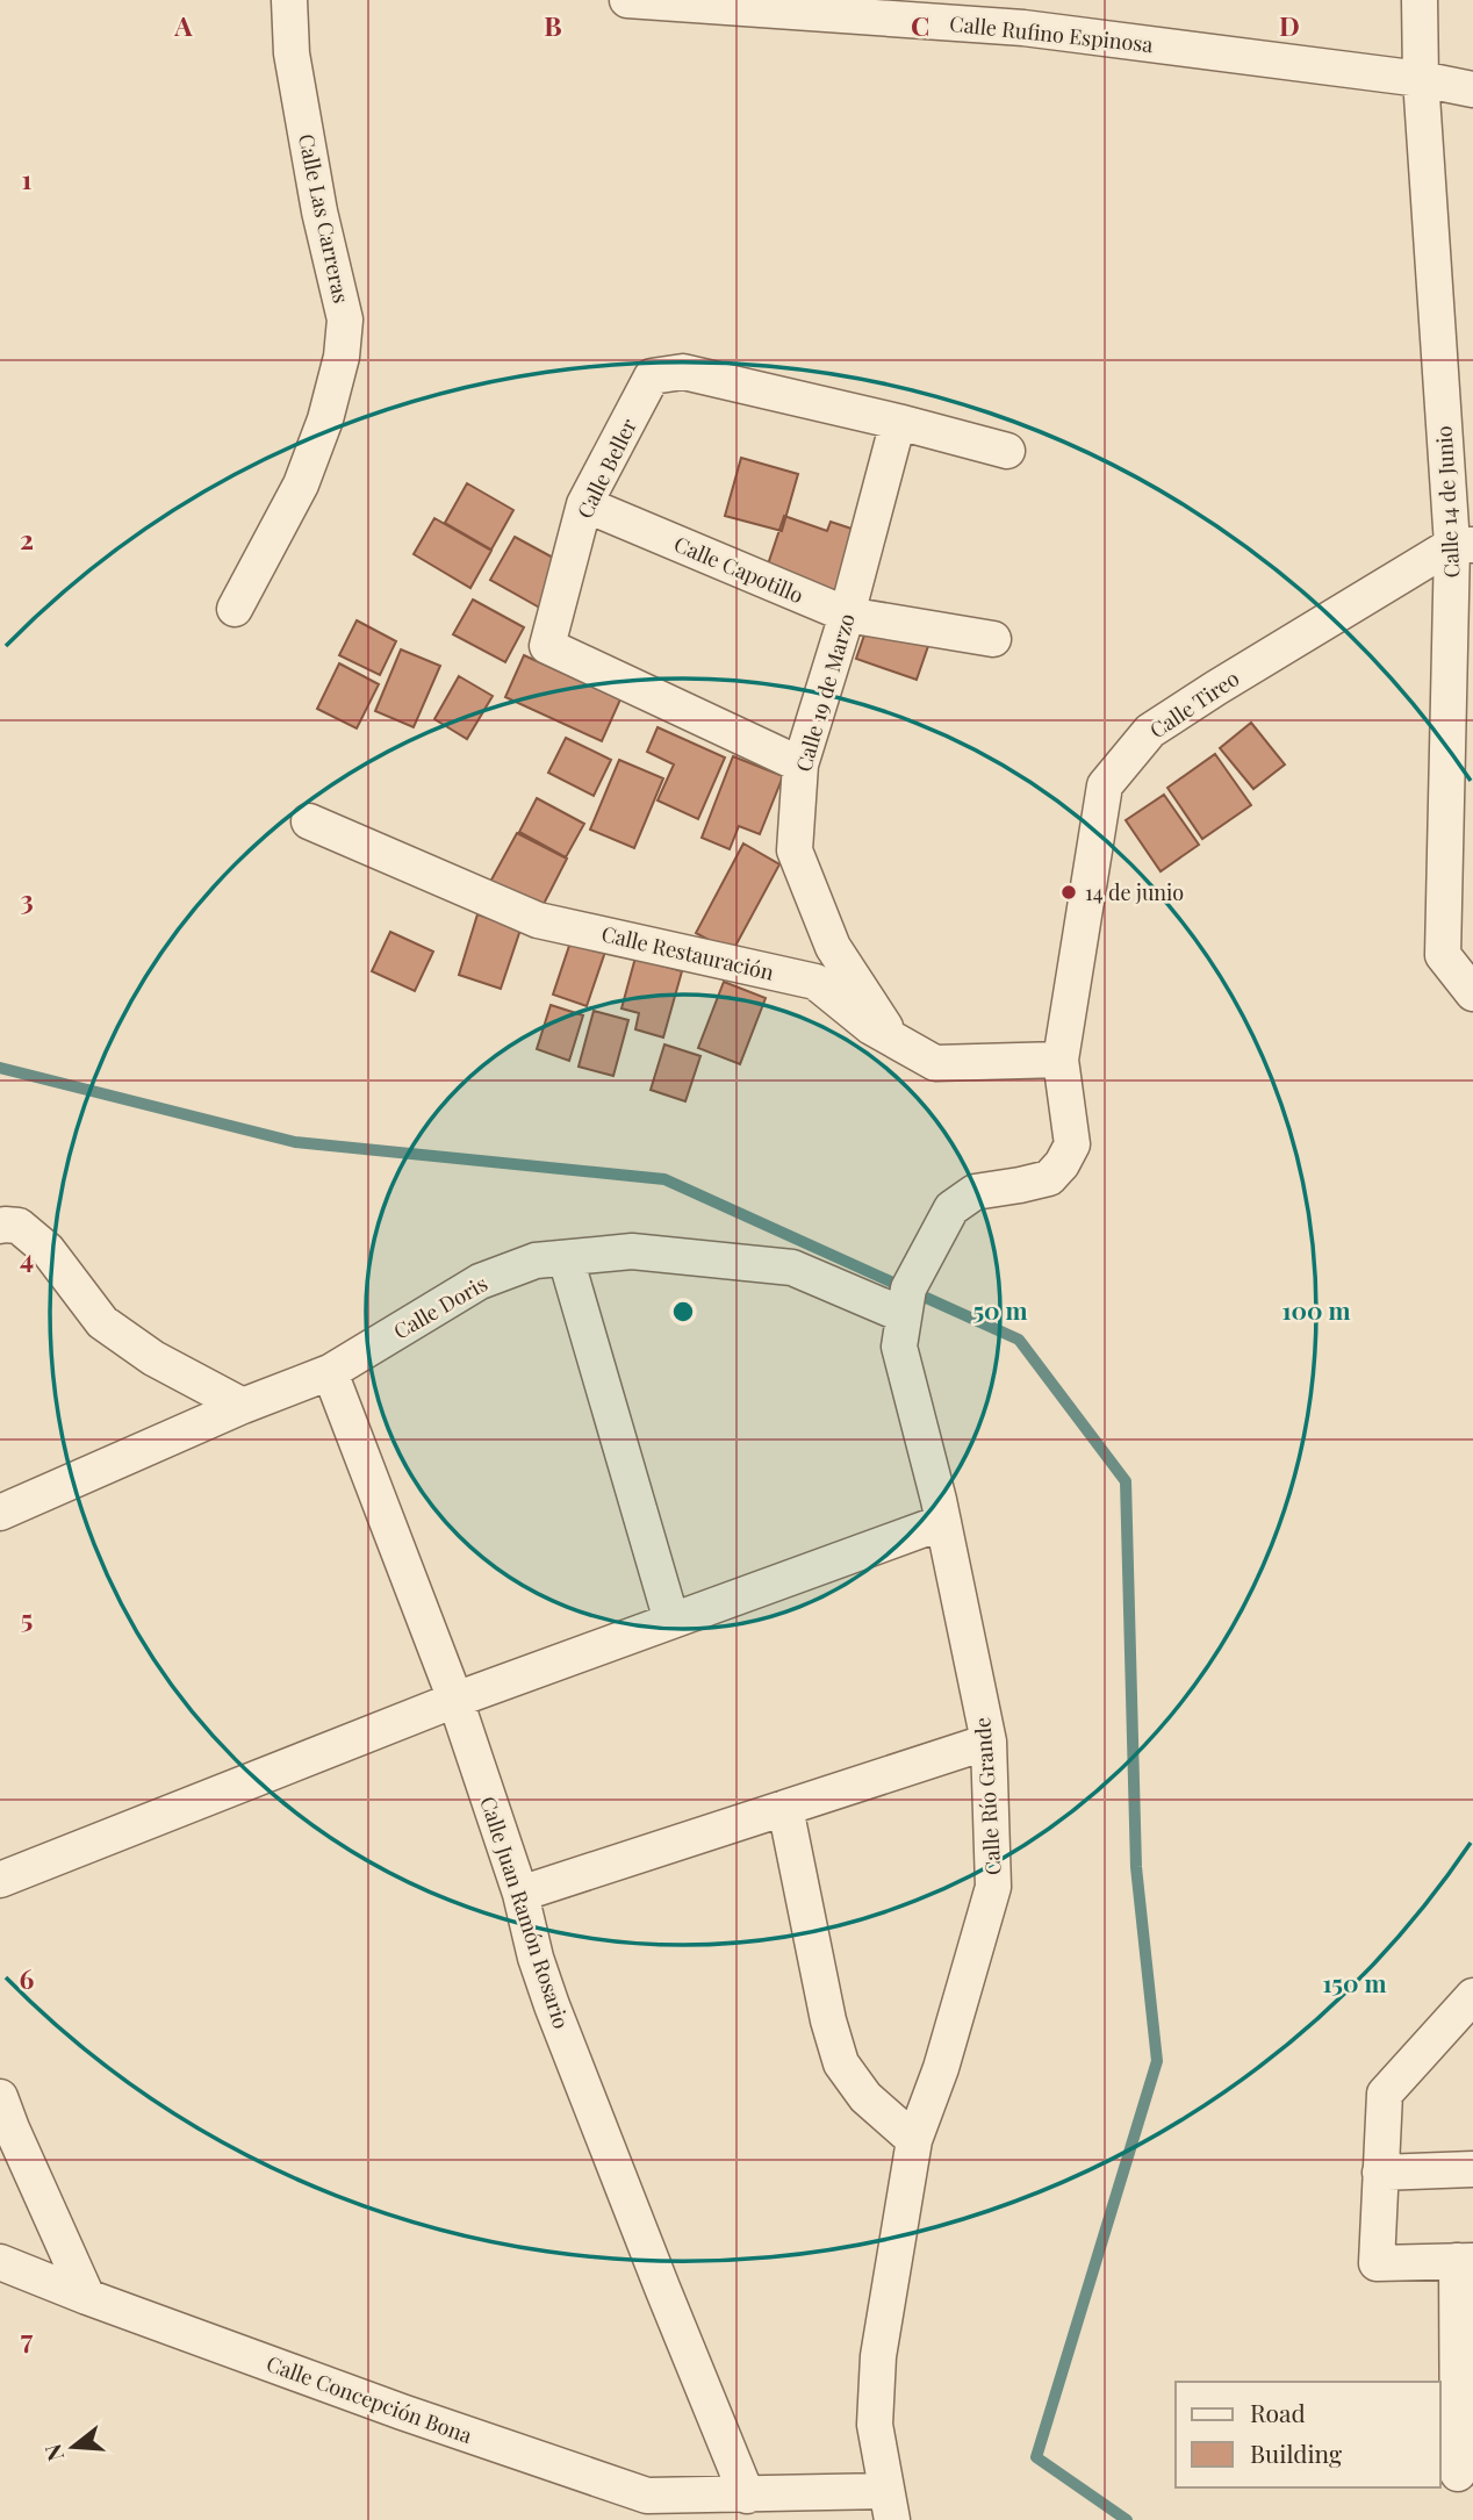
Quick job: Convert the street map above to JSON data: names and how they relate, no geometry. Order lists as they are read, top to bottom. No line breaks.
{"streets":{"street":["Calle Rufino Espinosa","Calle Las Carreras","Calle Beller","Calle 14 de Junio","Calle Capotillo","Calle 19 de Marzo","Calle Tireo","Calle Restauración","Calle Doris","Calle Río Grande","Calle Juan Ramón Rosario","Calle Concepción Bona"]},"crossings":[["Calle Rufino Espinosa","Calle 14 de Junio"],["Calle Beller","Calle Capotillo"],["Calle Beller","Calle 19 de Marzo"],["Calle 14 de Junio","Calle Tireo"],["Calle Capotillo","Calle 19 de Marzo"],["Calle 19 de Marzo","Calle Restauración"],["Calle Tireo","Calle Restauración"],["Calle Tireo","Calle Río Grande"],["Calle Restauración","Calle Río Grande"],["Calle Doris","Calle Río Grande"],["Calle Doris","Calle Juan Ramón Rosario"],["Calle Río Grande","Calle Concepción Bona"],["Calle Juan Ramón Rosario","Calle Concepción Bona"]],"places":["14 de junio"],"legend":["Road","Building"],"north":"left","grid":{"columns":["A","B","C","D"],"rows":["1","2","3","4","5","6","7"]},"rings":["50 m","100 m","150 m"]}
